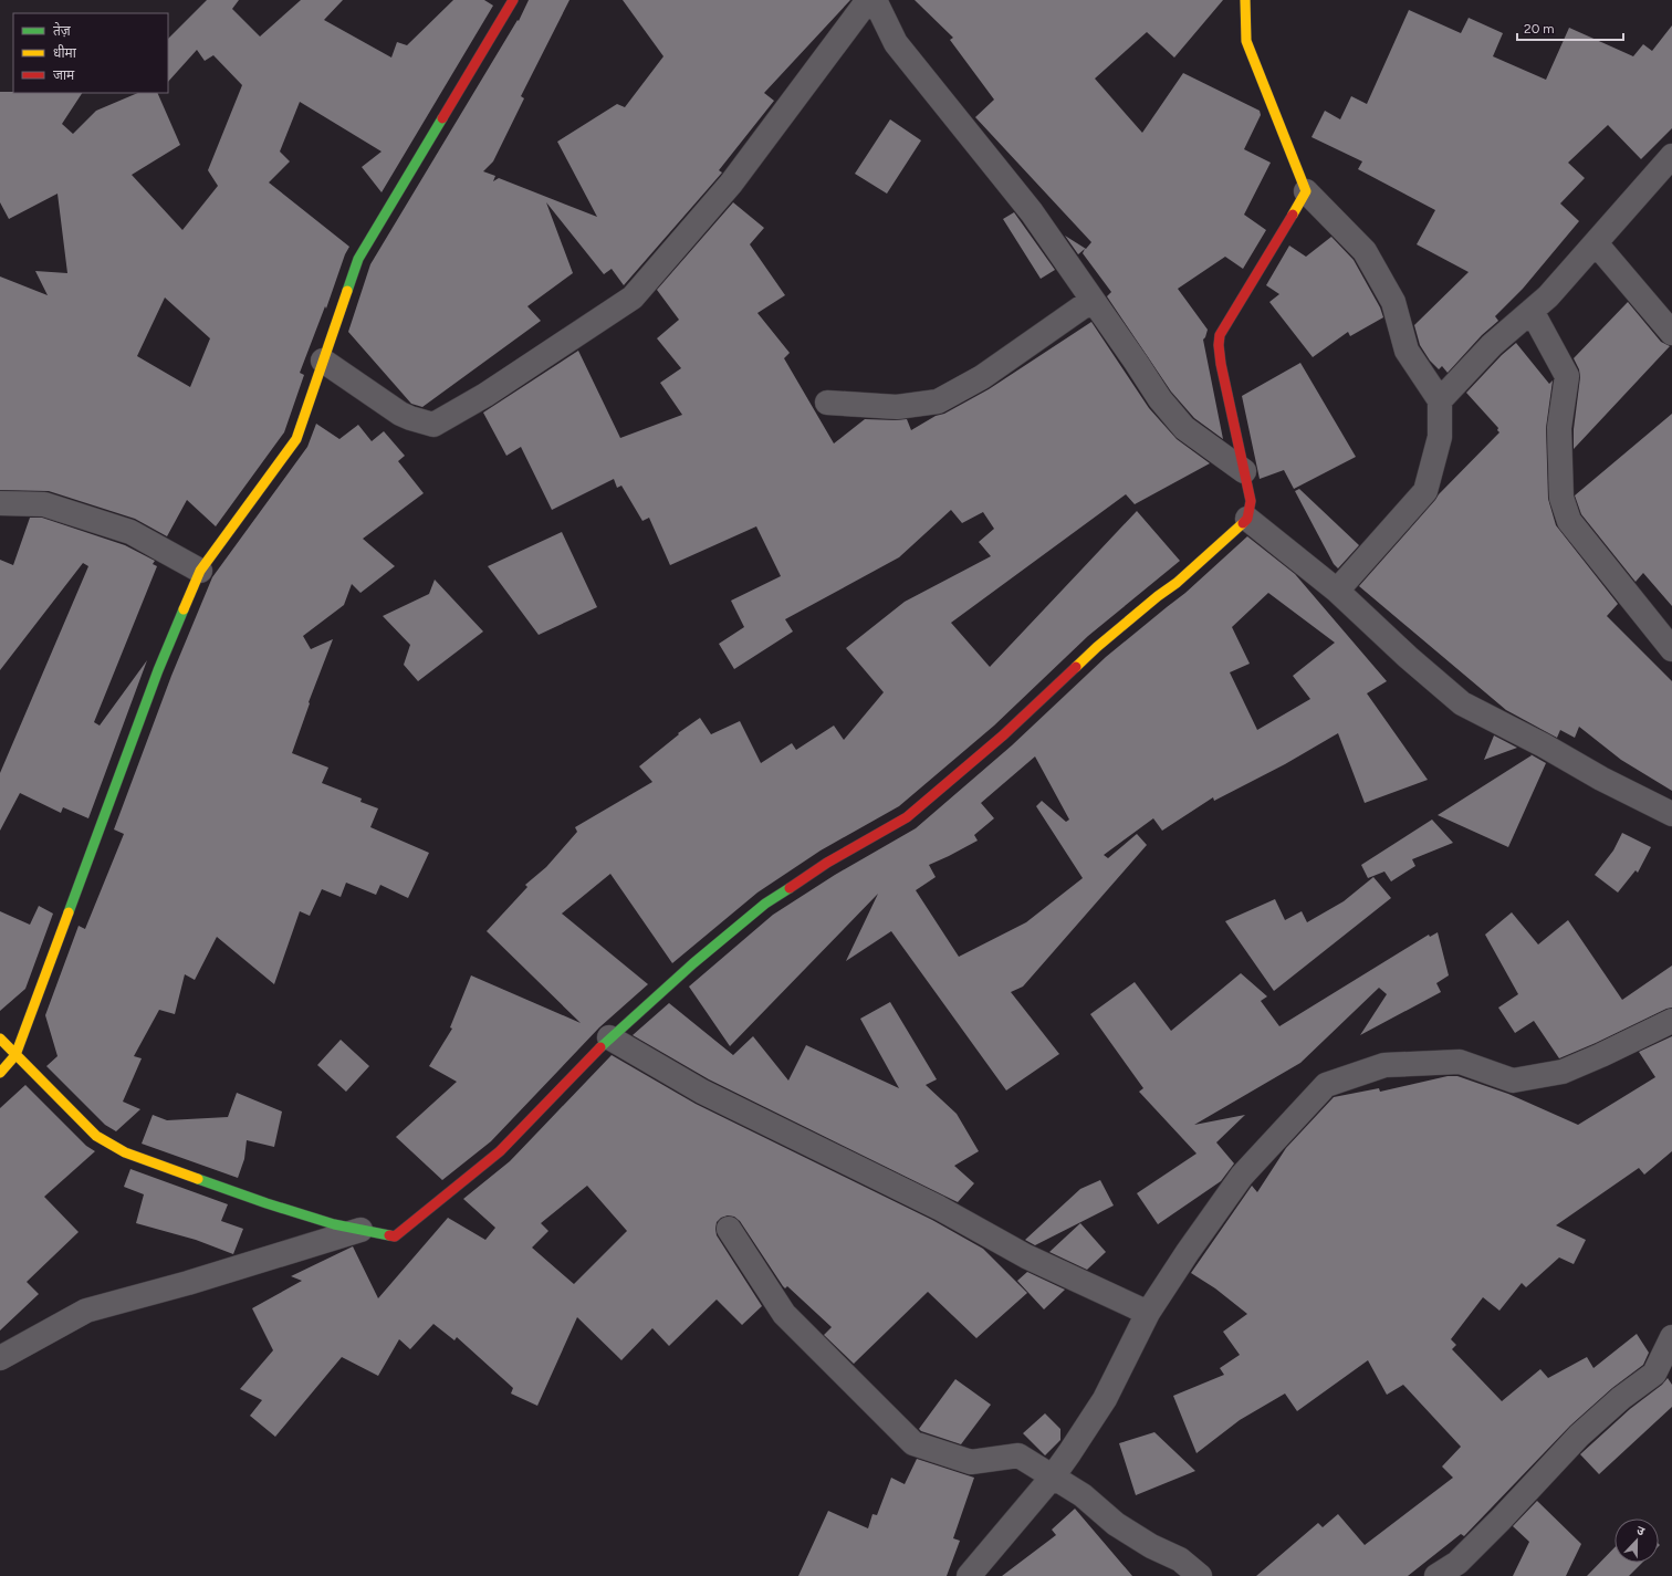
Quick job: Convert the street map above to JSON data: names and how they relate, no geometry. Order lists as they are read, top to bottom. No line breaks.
{"legend":["तेज़","धीमा","जाम"],"scale_bar":"20 m","north":"top"}
